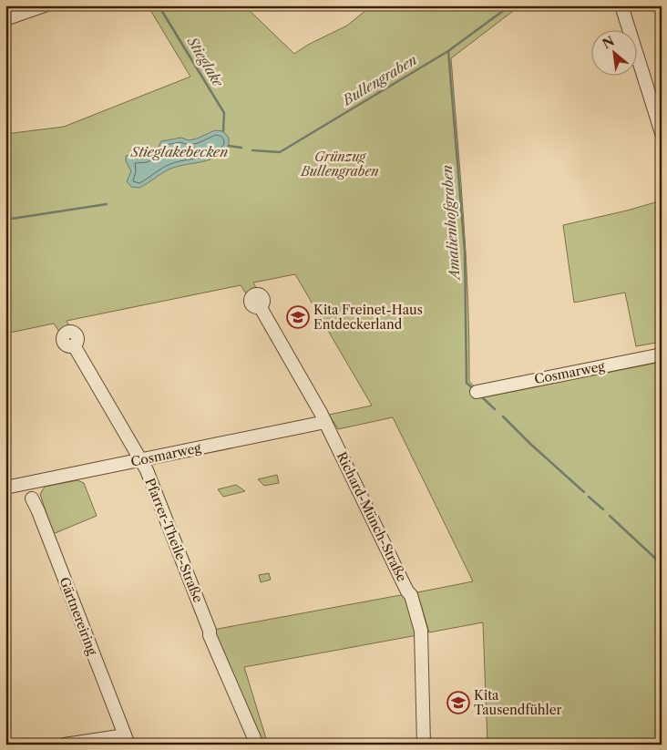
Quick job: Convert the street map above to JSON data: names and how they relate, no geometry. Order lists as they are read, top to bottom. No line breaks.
{"streets":{"street":["Cosmarweg","Richard-Münch-Straße","Pfarrer-Theile-Straße","Gärtnereiring"]},"crossings":[["Cosmarweg","Richard-Münch-Straße"],["Cosmarweg","Pfarrer-Theile-Straße"]],"water":["Stieglake","Bullengraben","Stieglakebecken","Amalienhofgraben"],"parks":["Grünzug Bullengraben"],"places":{"school or university":["Kita Freinet-Haus Entdeckerland","Kita Tausendfühler"]},"north":"top left"}
